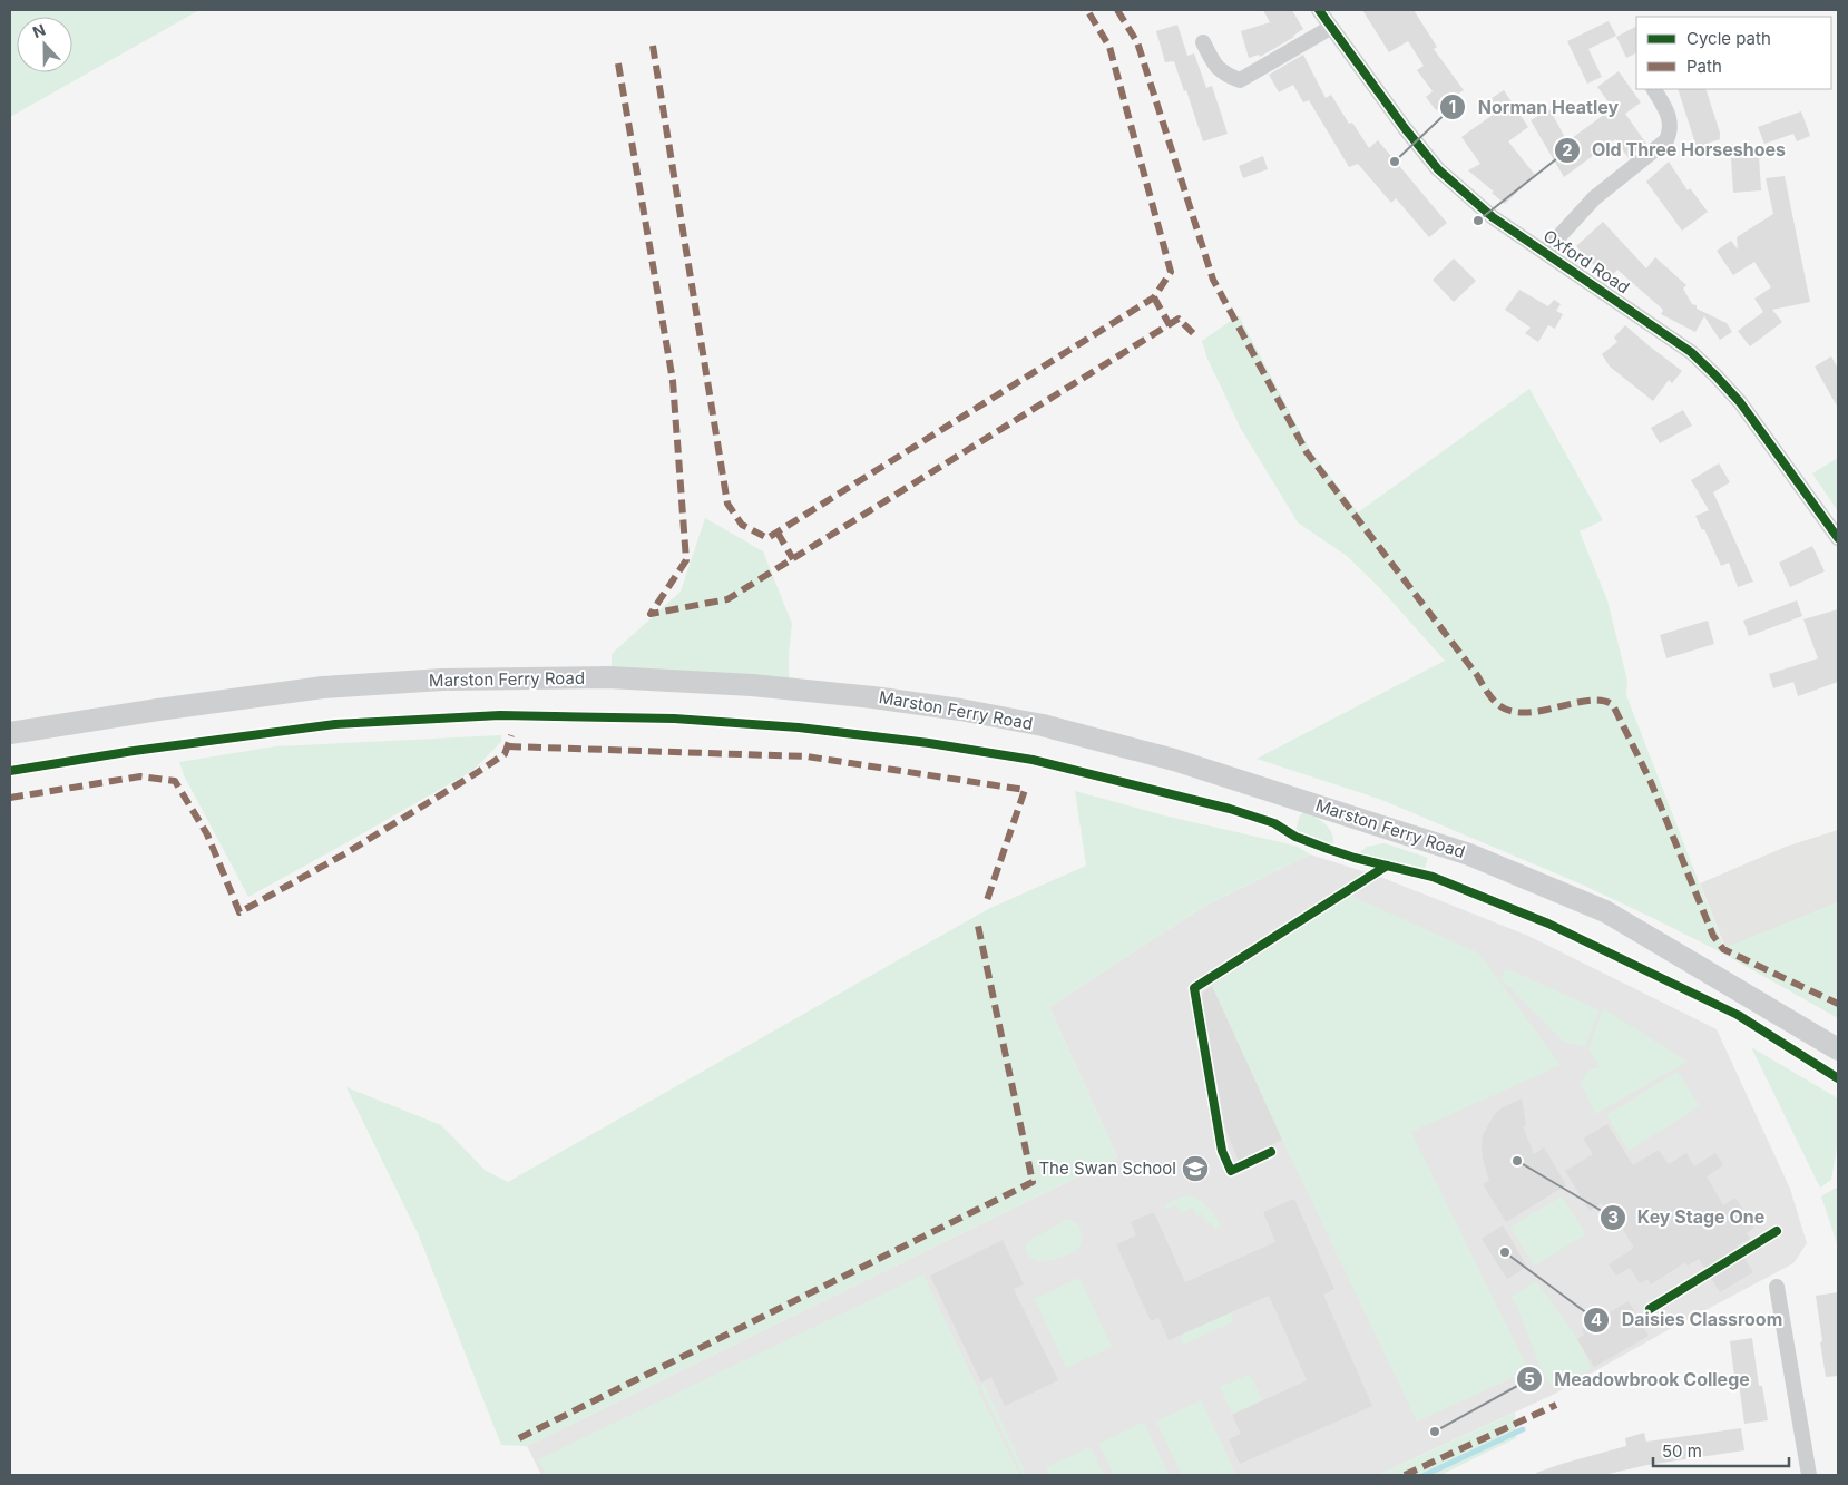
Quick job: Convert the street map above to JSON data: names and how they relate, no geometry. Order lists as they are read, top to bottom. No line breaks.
{"streets":{"main road":["Marston Ferry Road"],"street":["Oxford Road"]},"places":{"other":["Norman Heatley","Old Three Horseshoes","Key Stage One","Daisies Classroom","Meadowbrook College"],"school or university":["The Swan School"]},"legend":["Cycle path","Path"],"scale_bar":"50 m","north":"top"}
